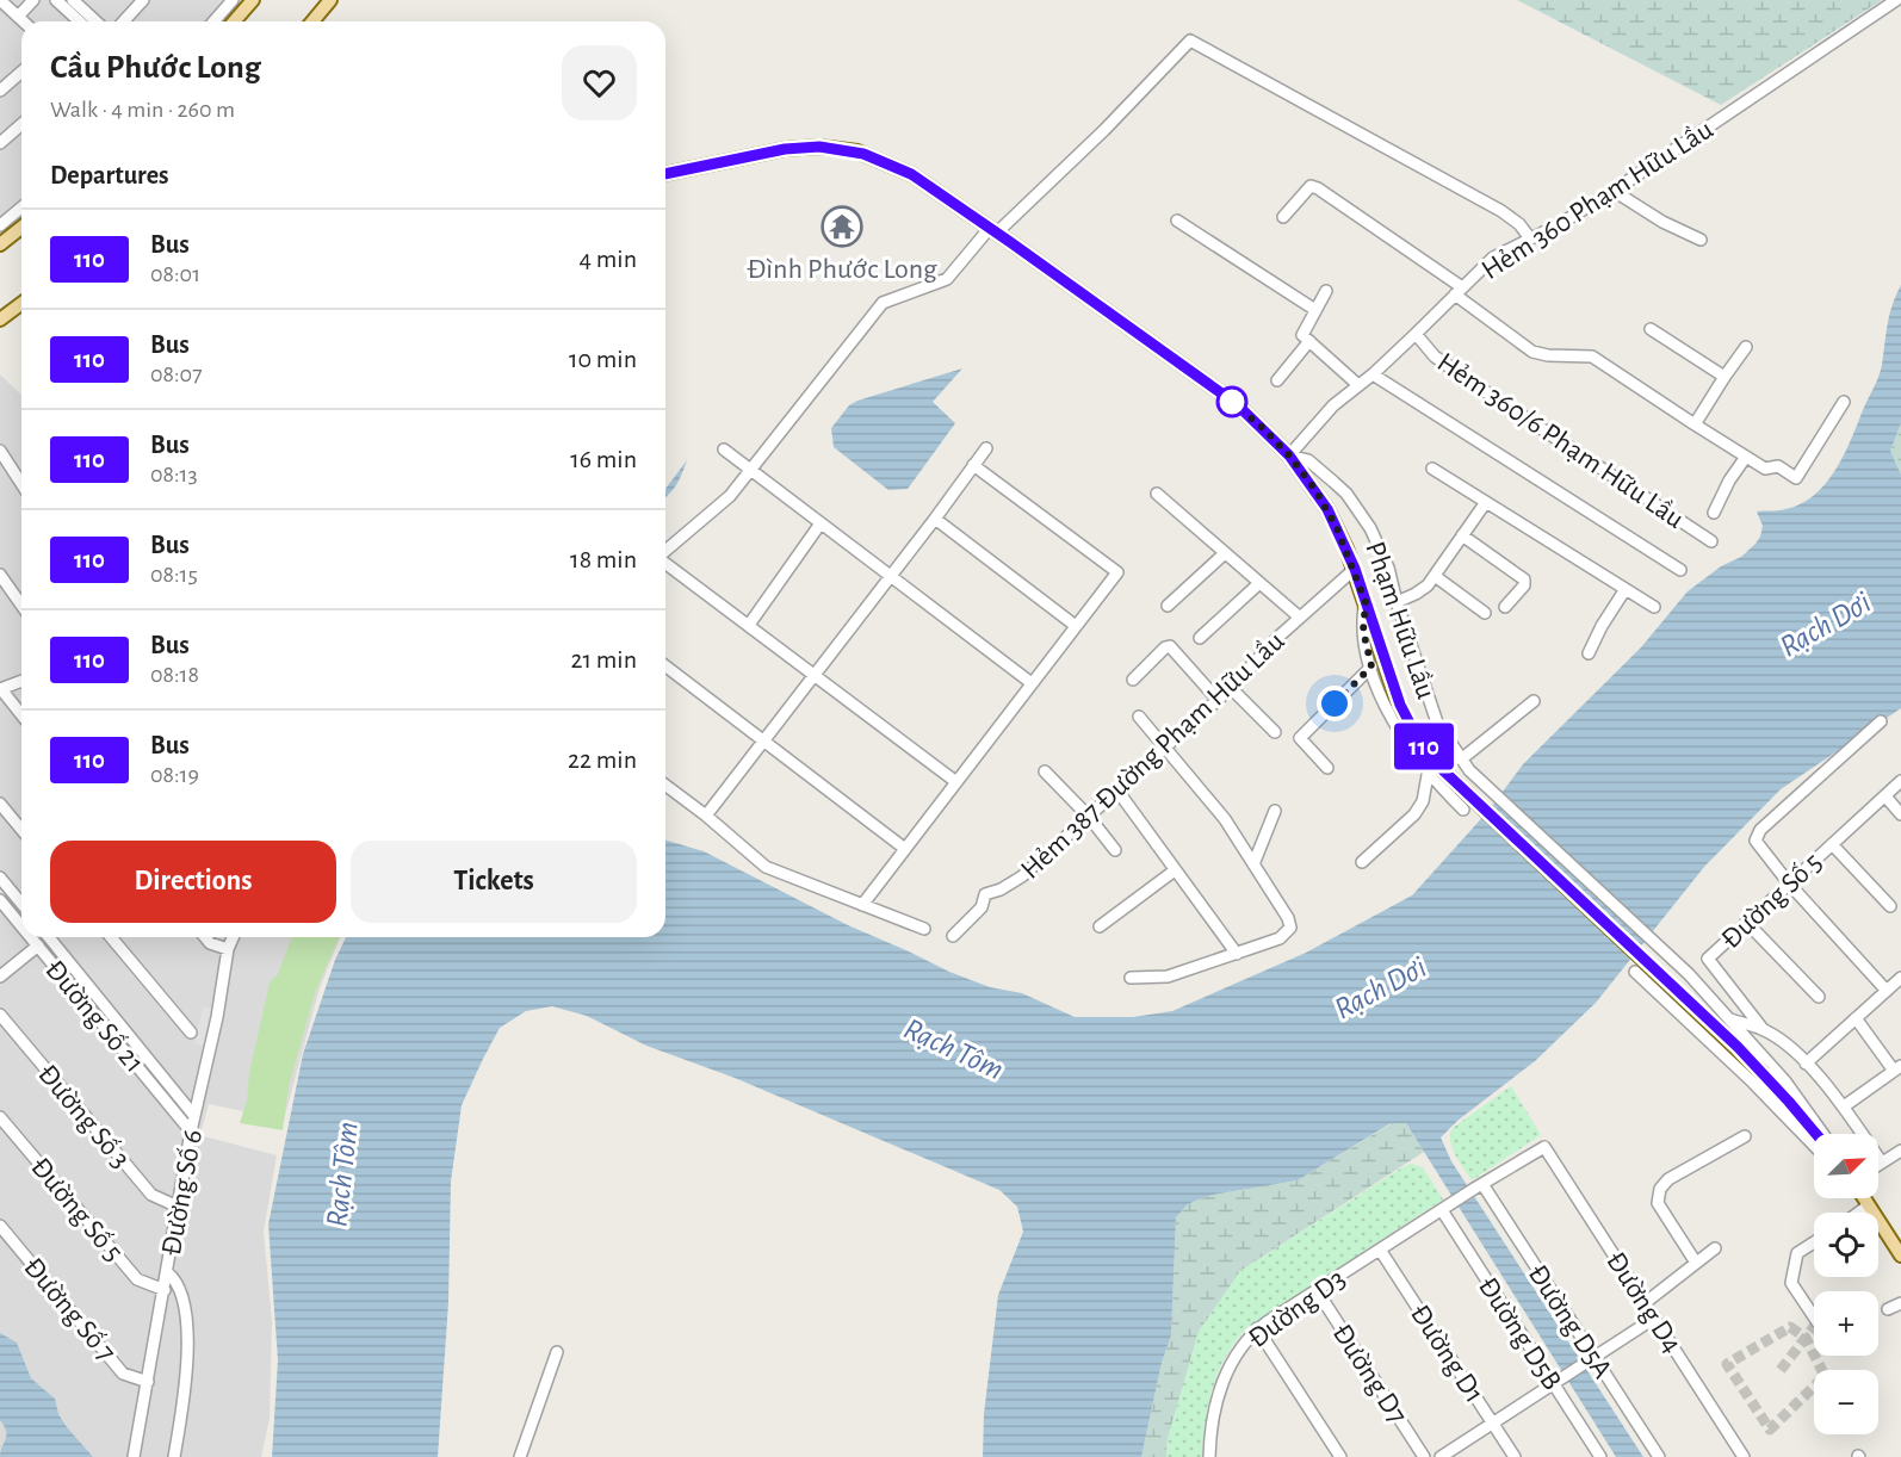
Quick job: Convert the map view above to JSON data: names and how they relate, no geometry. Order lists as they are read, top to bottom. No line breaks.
{"streets":{"main road":["Phạm Hữu Lầu"],"street":["Hẻm 360 Phạm Hữu Lầu","Hẻm 360/6 Phạm Hữu Lầu","Hẻm 387 Đường Phạm Hữu Lầu","Đường Số 5","Đường Số 21","Đường Số 3","Đường Số 6","Đường D4","Đường D3","Đường Số 7","Đường D5A","Đường D5B","Đường D1","Đường D7"]},"crossings":[["Hẻm 360 Phạm Hữu Lầu","Hẻm 360/6 Phạm Hữu Lầu"],["Hẻm 360 Phạm Hữu Lầu","Phạm Hữu Lầu"],["Phạm Hữu Lầu","Hẻm 387 Đường Phạm Hữu Lầu"],["Đường Số 5","Đường Số 6"],["Đường Số 21","Đường Số 6"],["Đường Số 3","Đường Số 6"],["Đường Số 6","Đường Số 7"],["Đường D4","Đường D3"],["Đường D4","Đường D5A"],["Đường D3","Đường D5A"],["Đường D3","Đường D5B"],["Đường D3","Đường D1"],["Đường D3","Đường D7"]],"water":["Rạch Dơi","Rạch Tôm"],"places":{"temple":["Đình Phước Long"]},"lines":["bus line 110"],"north":"top right","page":{"on_map":"110","heading":[["Cầu Phước Long","Walk · 4 min · 260 m"],"Departures"],"list":[{"mark":"110","name":"Bus","note":"08:01","value":"4 min"},{"mark":"110","name":"Bus","note":"08:07","value":"10 min"},{"mark":"110","name":"Bus","note":"08:13","value":"16 min"},{"mark":"110","name":"Bus","note":"08:15","value":"18 min"},{"mark":"110","name":"Bus","note":"08:18","value":"21 min"},{"mark":"110","name":"Bus","note":"08:19","value":"22 min"}],"buttons":["Directions","Tickets"],"map_buttons":["+","−"]}}
